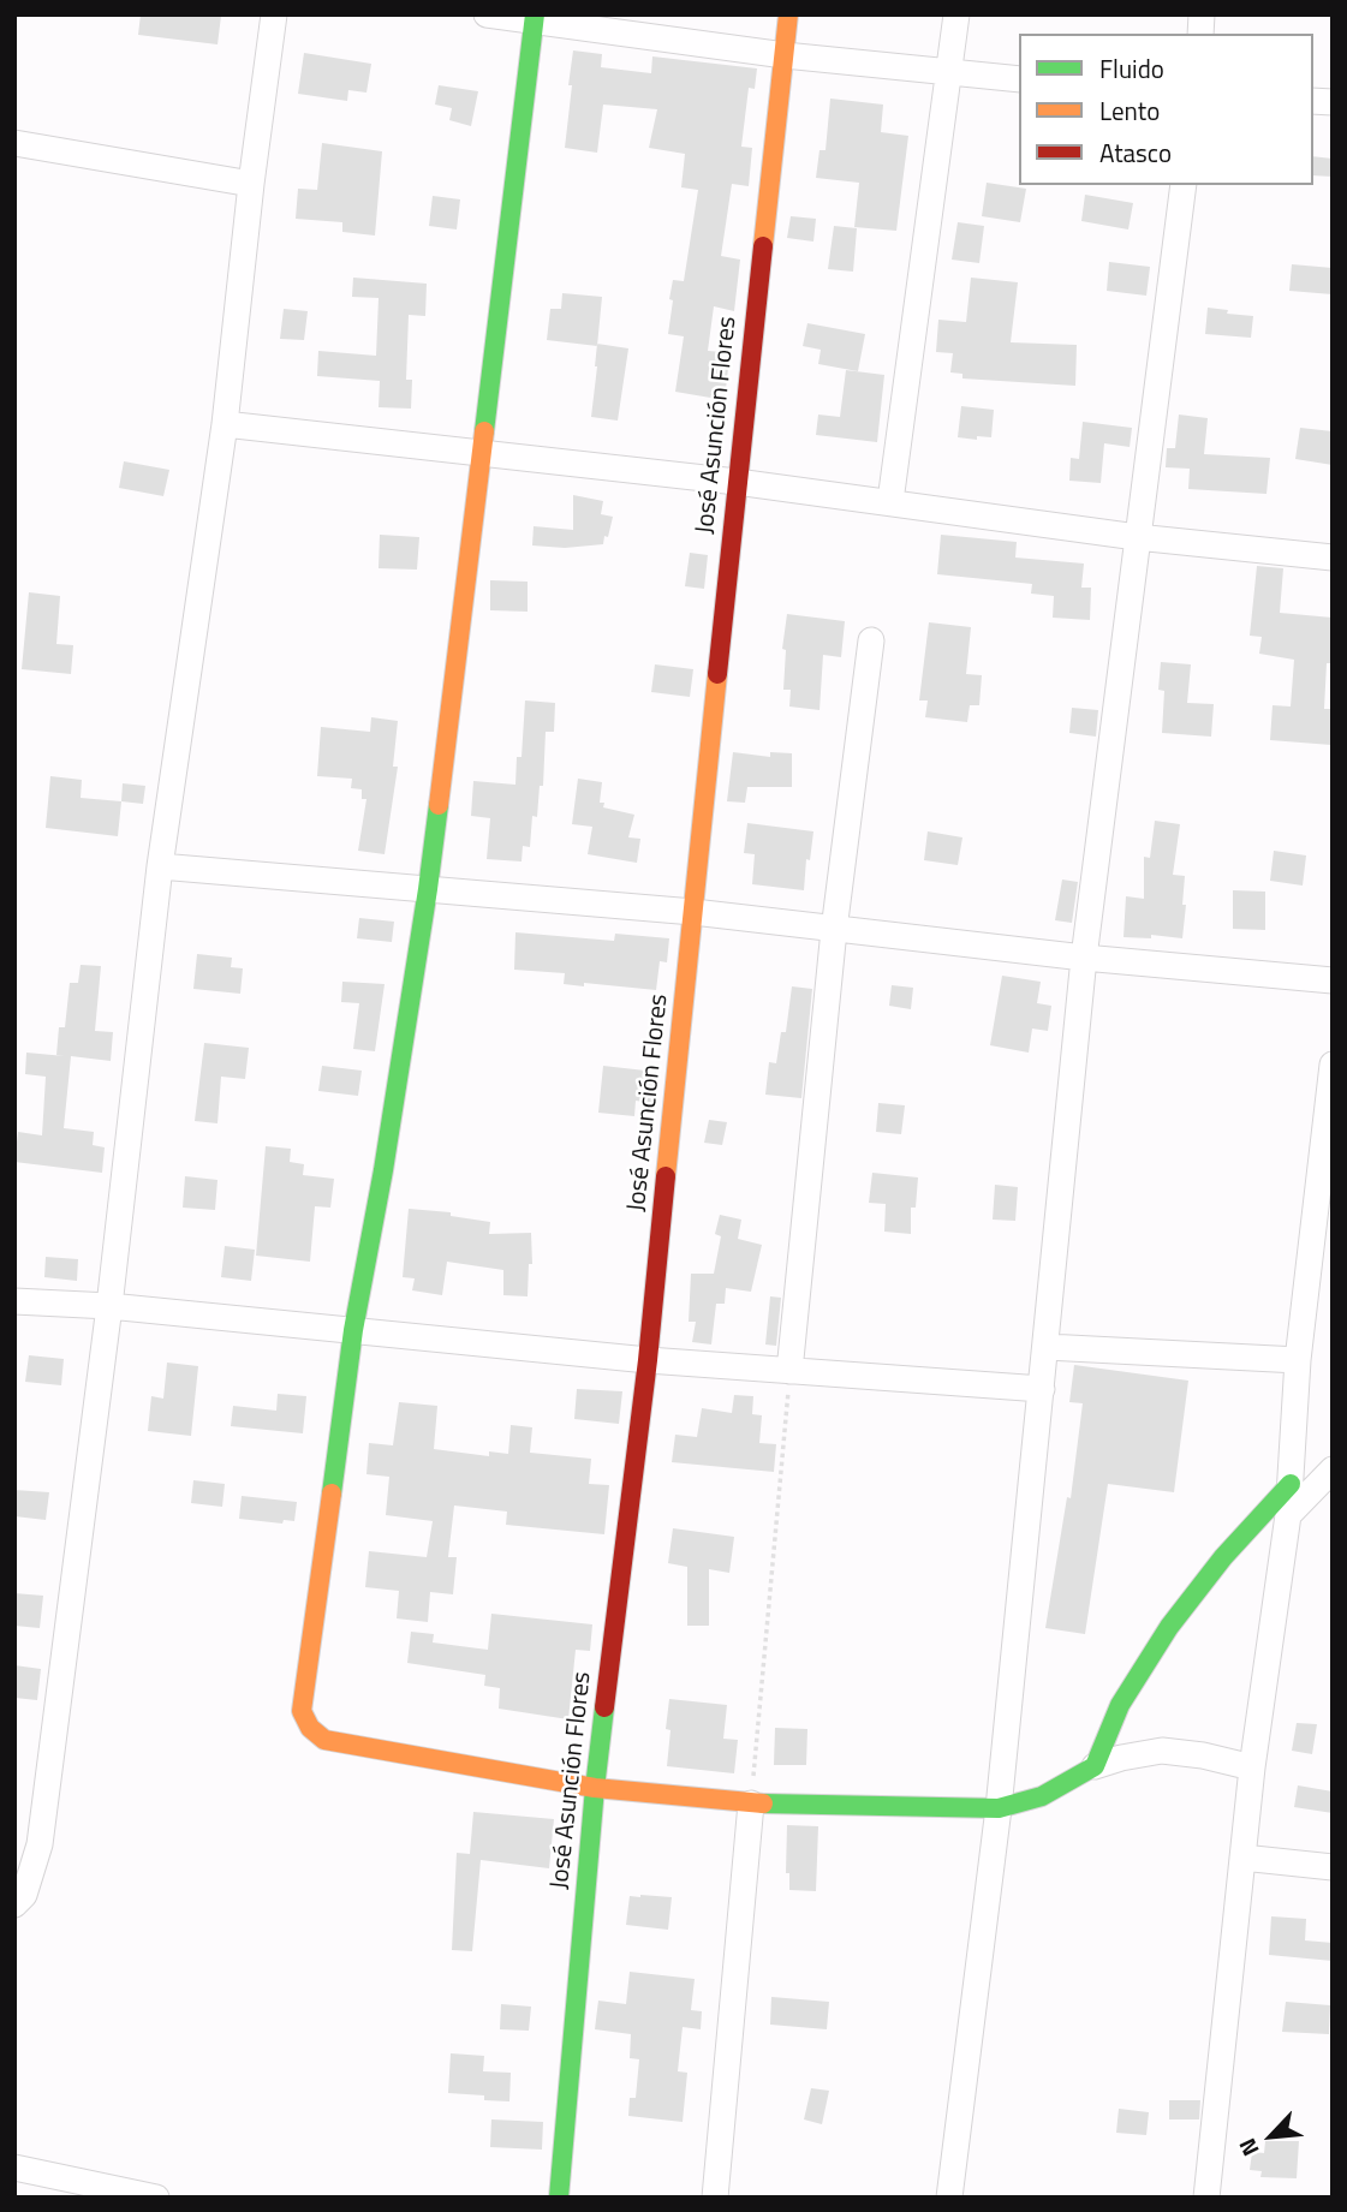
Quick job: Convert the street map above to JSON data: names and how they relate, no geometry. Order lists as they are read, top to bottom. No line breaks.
{"streets":{"street":["José Asunción Flores"]},"legend":["Fluido","Lento","Atasco"],"north":"bottom left"}
